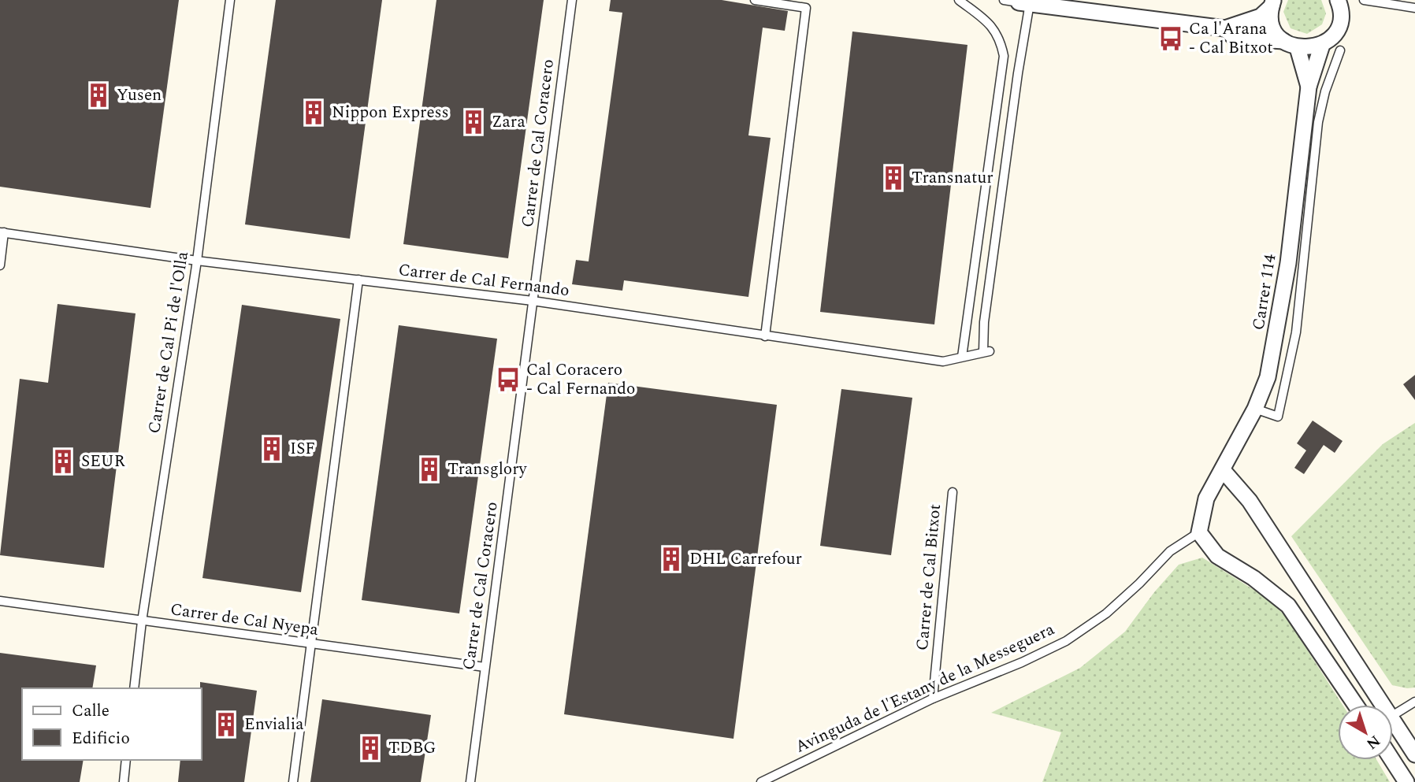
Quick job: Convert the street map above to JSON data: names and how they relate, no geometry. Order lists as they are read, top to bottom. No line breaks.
{"streets":{"street":["Carrer 114"],"lane":["Carrer de Cal Coracero","Carrer de Cal Fernando","Carrer de Cal Pi de l'Olla","Carrer de Cal Bitxot","Carrer de Cal Nyepa","Avinguda de l'Estany de la Messeguera"]},"crossings":[["Carrer de Cal Coracero","Carrer de Cal Fernando"],["Carrer de Cal Coracero","Carrer de Cal Nyepa"],["Carrer de Cal Fernando","Carrer de Cal Pi de l'Olla"],["Carrer 114","Avinguda de l'Estany de la Messeguera"],["Carrer de Cal Pi de l'Olla","Carrer de Cal Nyepa"],["Carrer de Cal Bitxot","Avinguda de l'Estany de la Messeguera"]],"places":{"bus stop":["Ca l'Arana - Cal Bitxot","Cal Coracero - Cal Fernando"],"building":["Yusen","Nippon Express","Zara","Transnatur","ISF","SEUR","Transglory","DHL Carrefour","Envialia","TDBG"]},"legend":["Calle","Edificio"],"north":"bottom right"}
